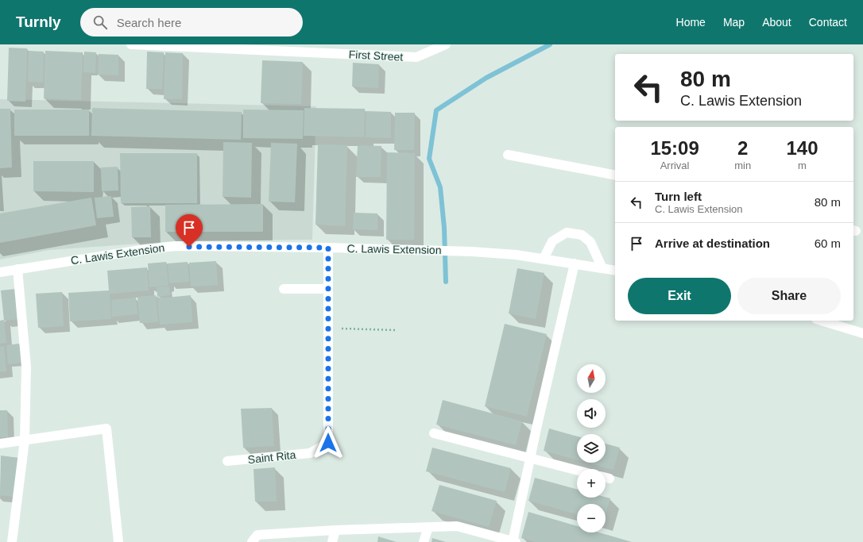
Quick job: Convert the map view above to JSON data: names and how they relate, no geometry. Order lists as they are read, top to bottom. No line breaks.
{"streets":{"street":["First Street","C. Lawis Extension","Saint Rita"]},"crossings":[["C. Lawis Extension","Saint Rita"]],"north":"top","page":{"header":"Turnly","search":"Search here","nav":["Home","Map","About","Contact"],"turn":["80 m","C. Lawis Extension"],"eta":["15:09","Arrival","2","min","140","m"],"list":[{"name":"Turn left","note":"C. Lawis Extension","value":"80 m"},{"name":"Arrive at destination","value":"60 m"}],"buttons":["Exit","Share"],"map_buttons":["+","−"]}}
